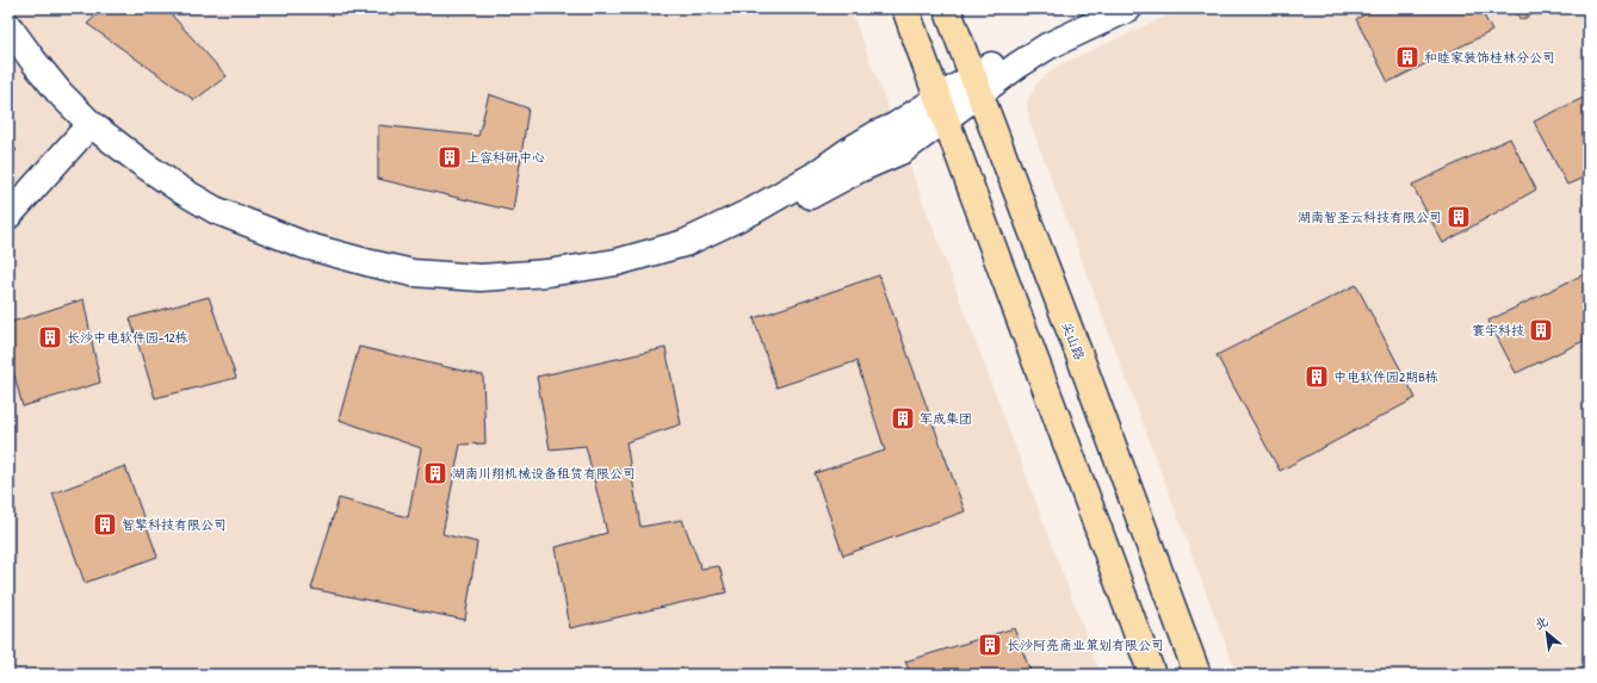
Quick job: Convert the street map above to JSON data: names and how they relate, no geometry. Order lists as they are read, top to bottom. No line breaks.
{"streets":{"main road":["尖山路"]},"places":{"building":["和睦家装饰桂林分公司","上容科研中心","湖南智圣云科技有限公司","寰宇科技","长沙中电软件园-12栋","中电软件园2期B栋","军成集团","湖南川翔机械设备租赁有限公司","智擎科技有限公司","长沙阿亮商业策划有限公司"]},"north":"top left"}
